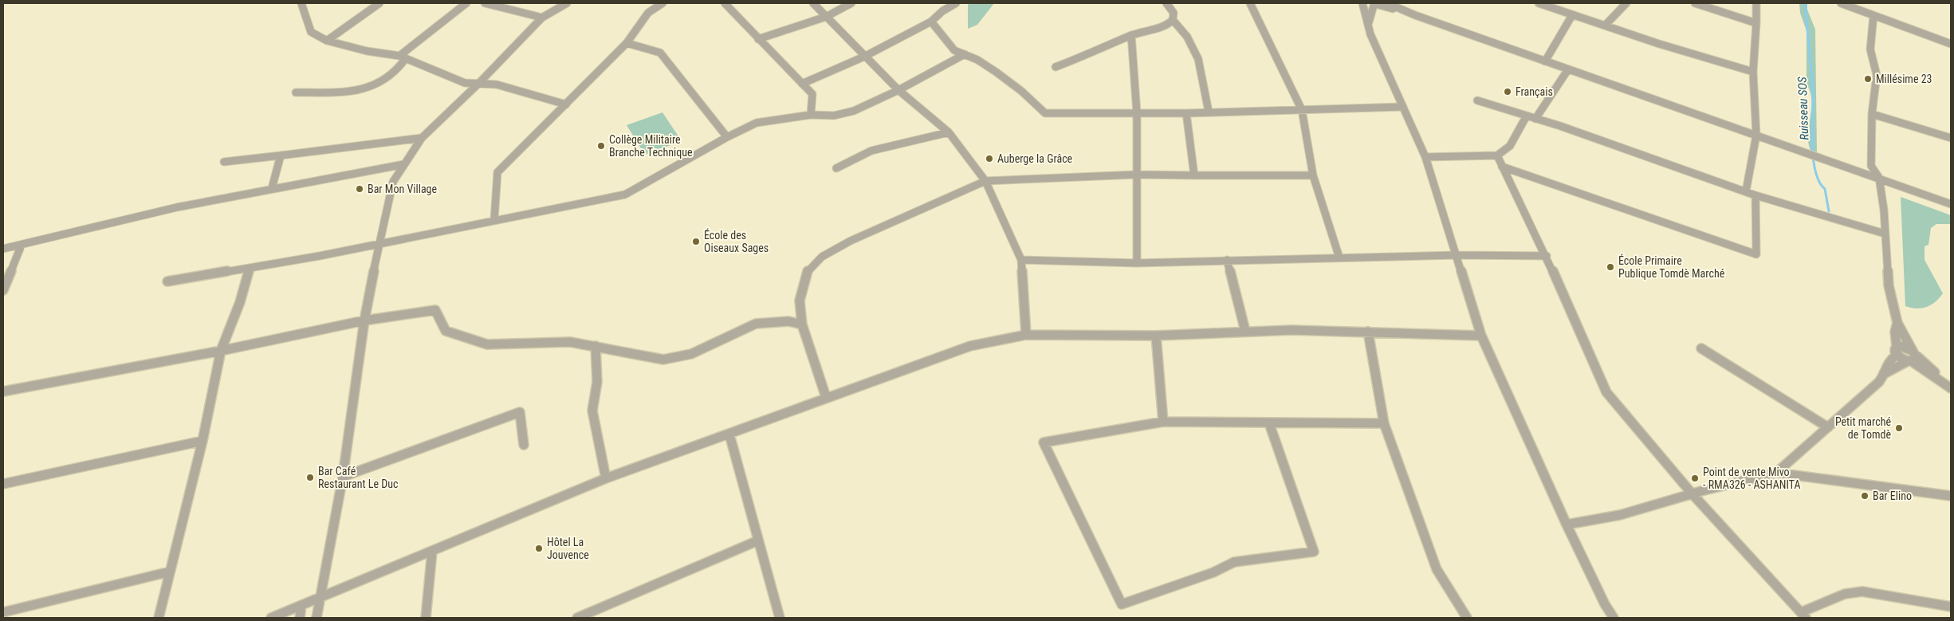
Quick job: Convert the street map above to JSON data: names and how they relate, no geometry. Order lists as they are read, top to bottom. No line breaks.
{"water":["Ruisseau SOS"],"places":["Millésime 23","Français","Collège Militaire Branche Technique","Auberge la Grâce","Bar Mon Village","École des Oiseaux Sages","École Primaire Publique Tomdè Marché","Petit marché de Tomdè","Bar Café Restaurant Le Duc","Point de vente Mivo - RMA326 - ASHANITA","Bar Elino","Hôtel La Jouvence"]}
